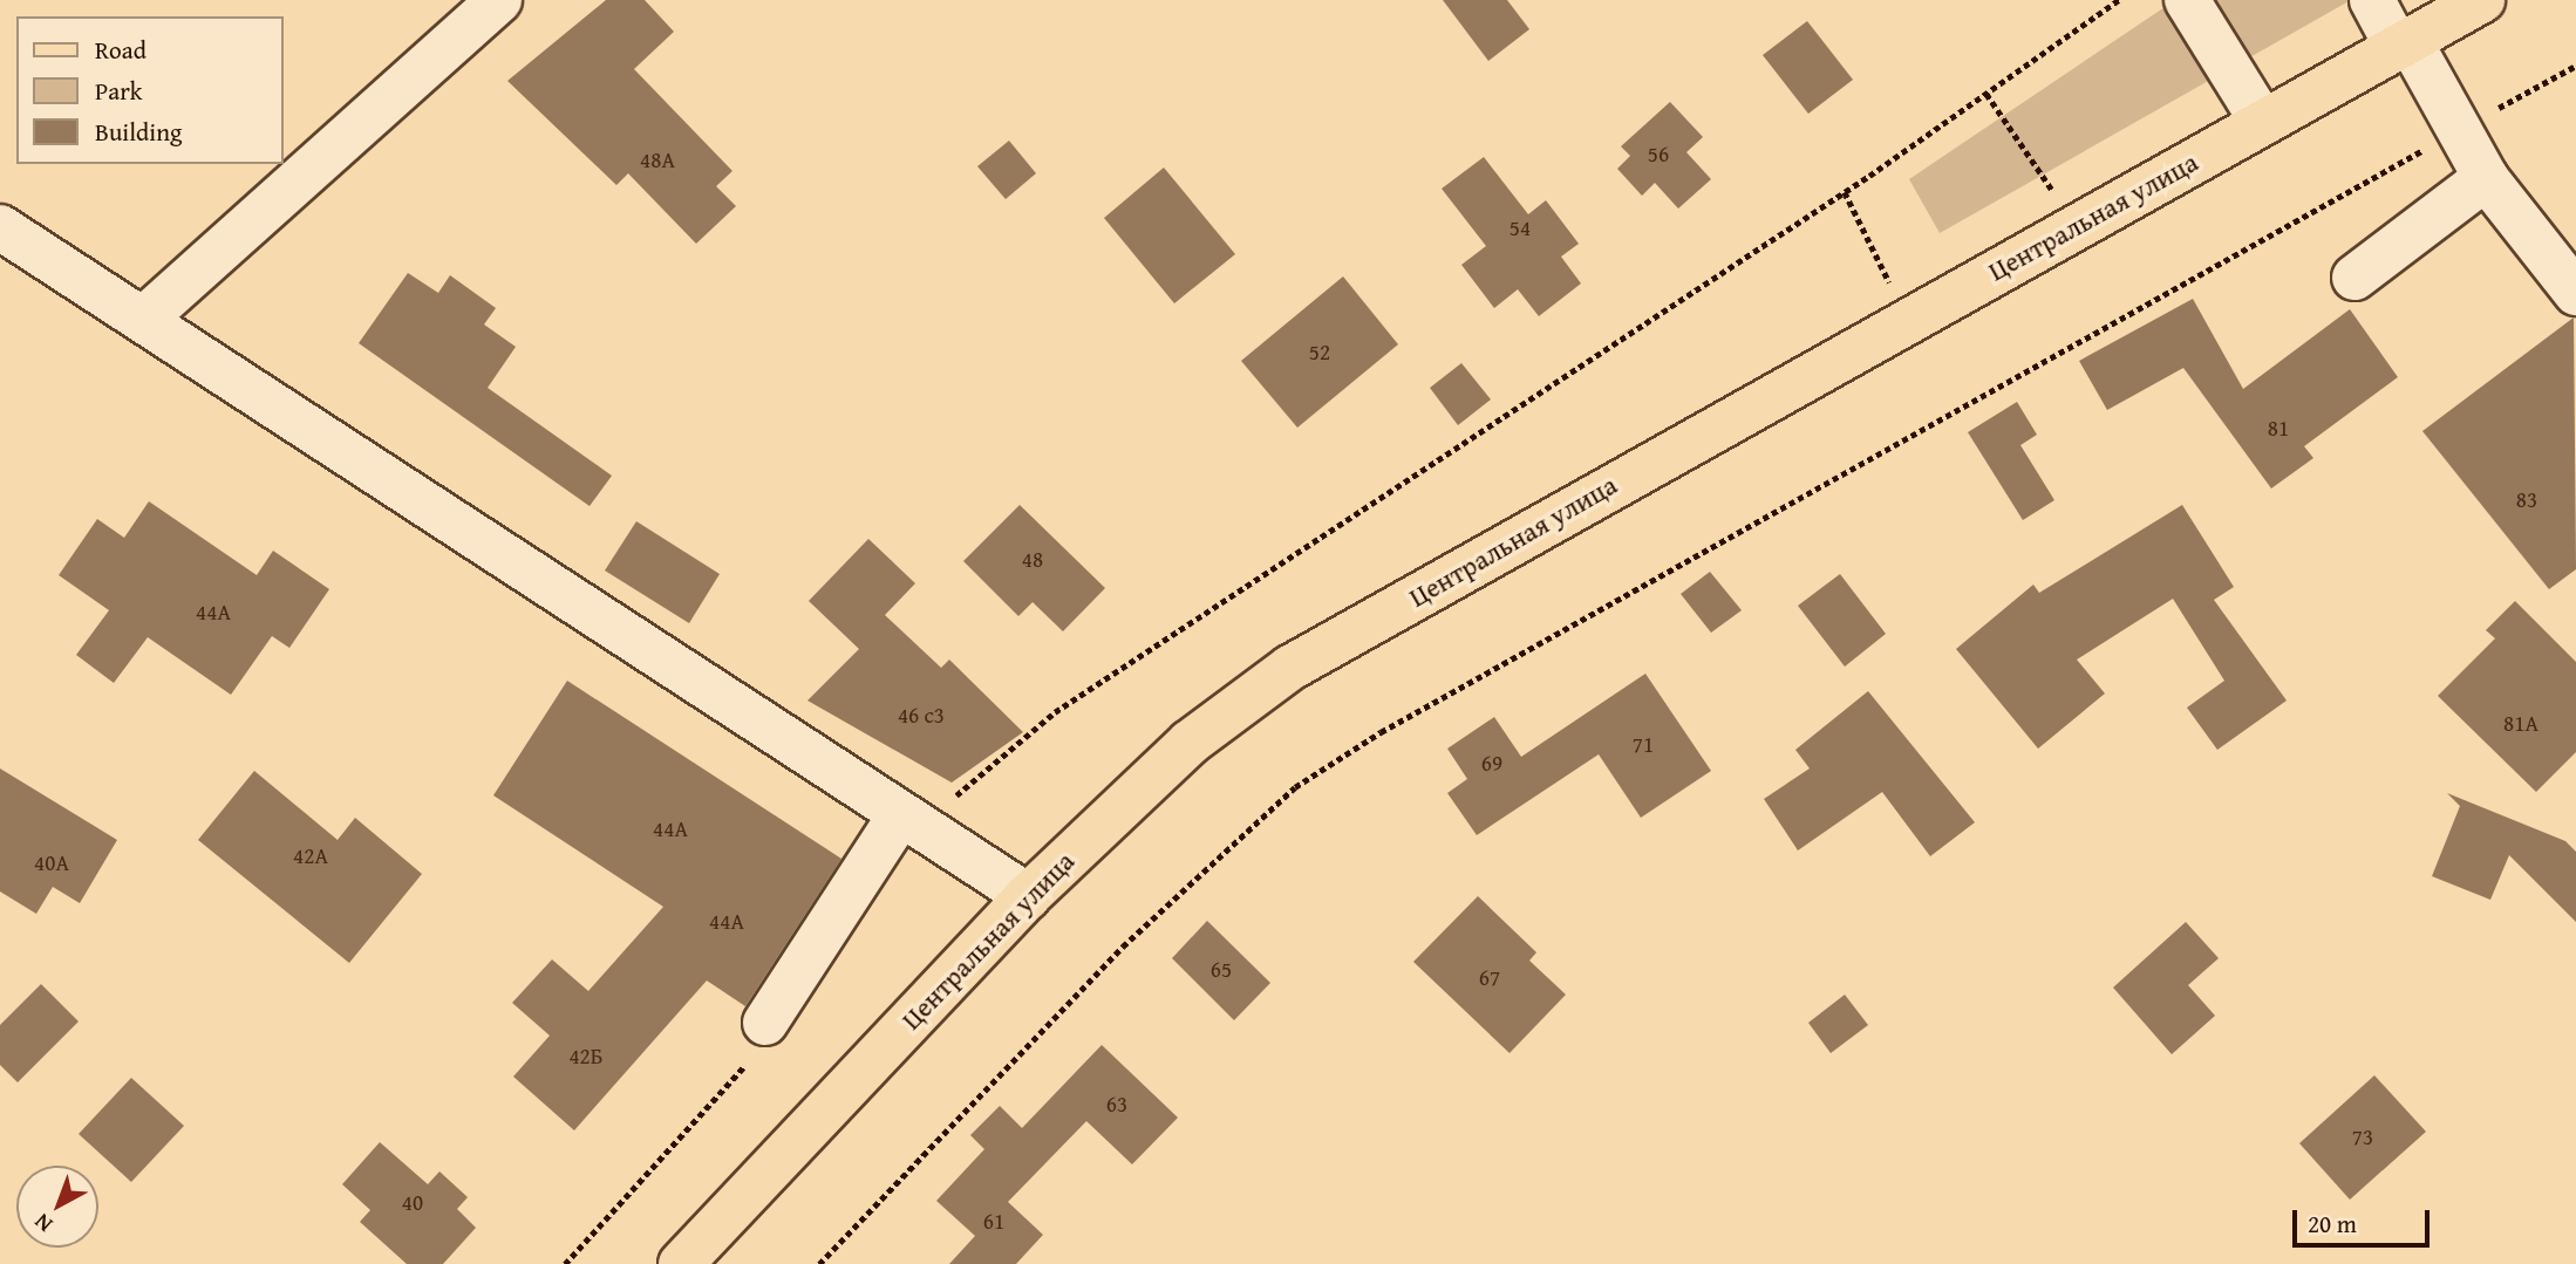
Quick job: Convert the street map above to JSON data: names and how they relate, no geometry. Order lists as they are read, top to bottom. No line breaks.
{"streets":{"main road":["Центральная улица"]},"house_numbers":["56","48А","54","52","81","83","48","44А","46 с3","81А","71","69","44А","42А","40А","44А","65","67","42Б","63","73","40","61"],"legend":["Road","Park","Building"],"scale_bar":"20 m","north":"bottom left"}
